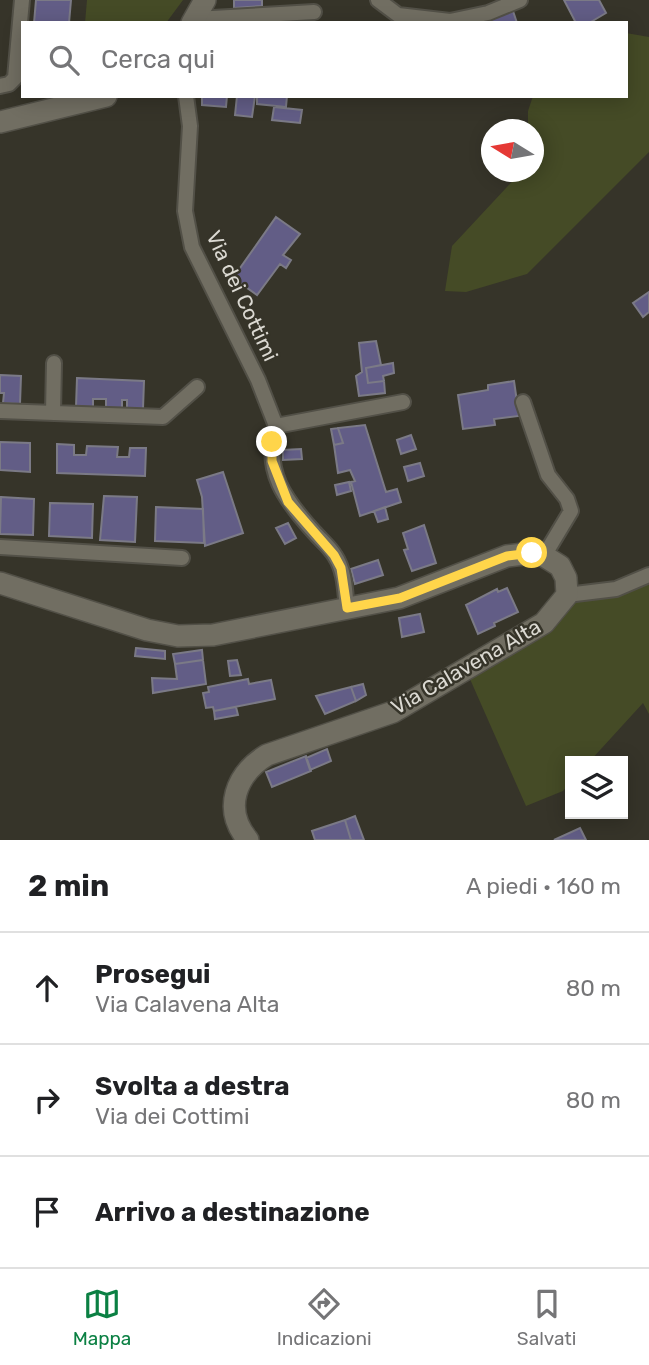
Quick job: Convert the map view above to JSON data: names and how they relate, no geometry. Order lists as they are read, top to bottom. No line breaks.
{"streets":{"street":["Via dei Cottimi","Via Calavena Alta"]},"north":"left","page":{"search":"Cerca qui","heading":["2 min","A piedi · 160 m"],"list":[["Prosegui","Via Calavena Alta","80 m"],["Svolta a destra","Via dei Cottimi","80 m"],"Arrivo a destinazione"],"nav":["Mappa","Indicazioni","Salvati"]}}
